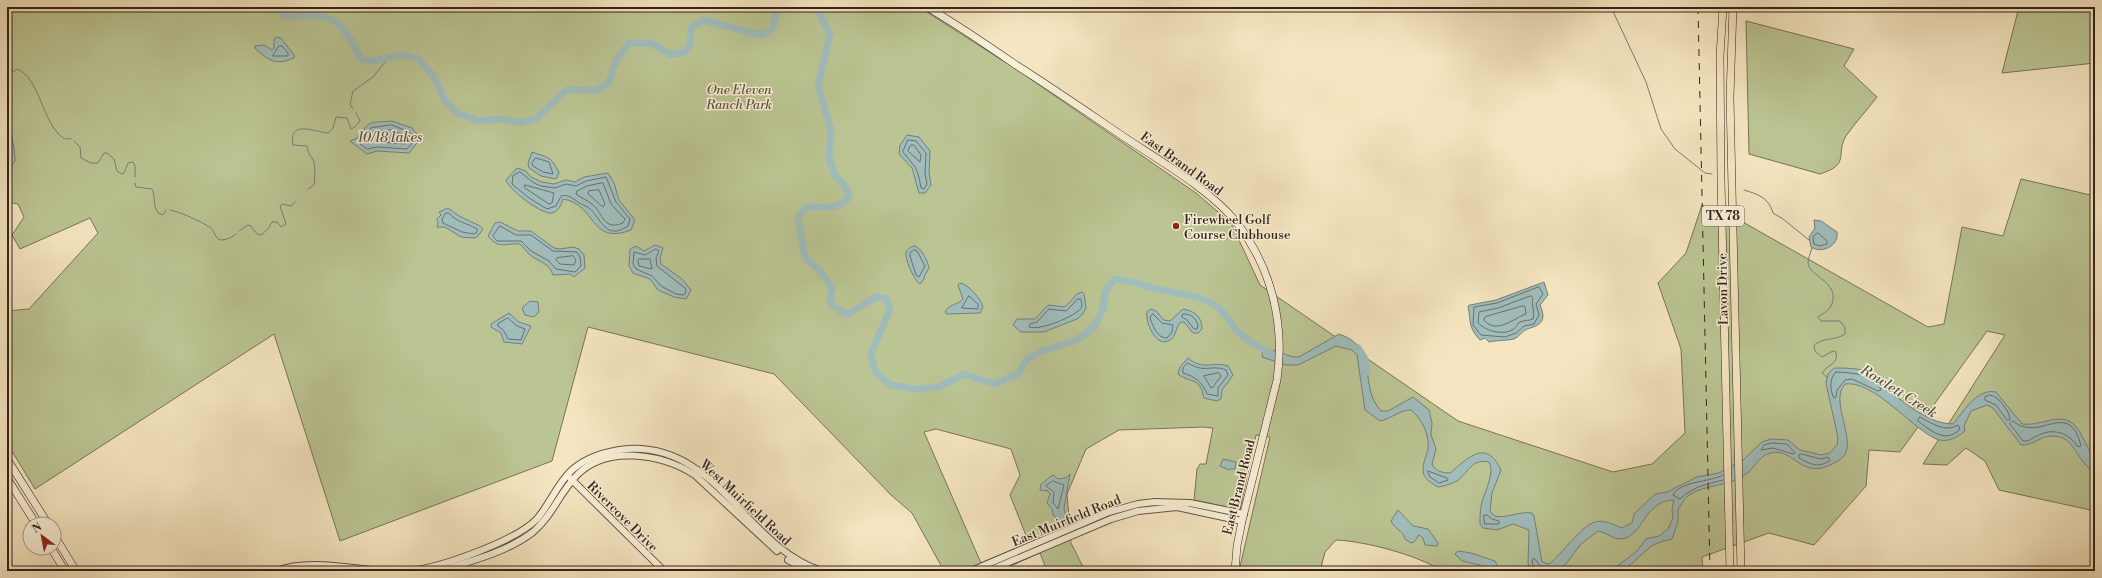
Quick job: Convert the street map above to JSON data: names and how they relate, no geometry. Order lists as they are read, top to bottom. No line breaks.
{"streets":{"main road":["East Brand Road","TX 78","Lavon Drive"],"street":["West Muirfield Road","Rivercove Drive","East Muirfield Road"]},"crossings":[["East Brand Road","East Muirfield Road"],["West Muirfield Road","Rivercove Drive"]],"water":["10/18 lakes","Rowlett Creek"],"parks":["One Eleven Ranch Park"],"places":["Firewheel Golf Course Clubhouse"],"north":"top left"}
